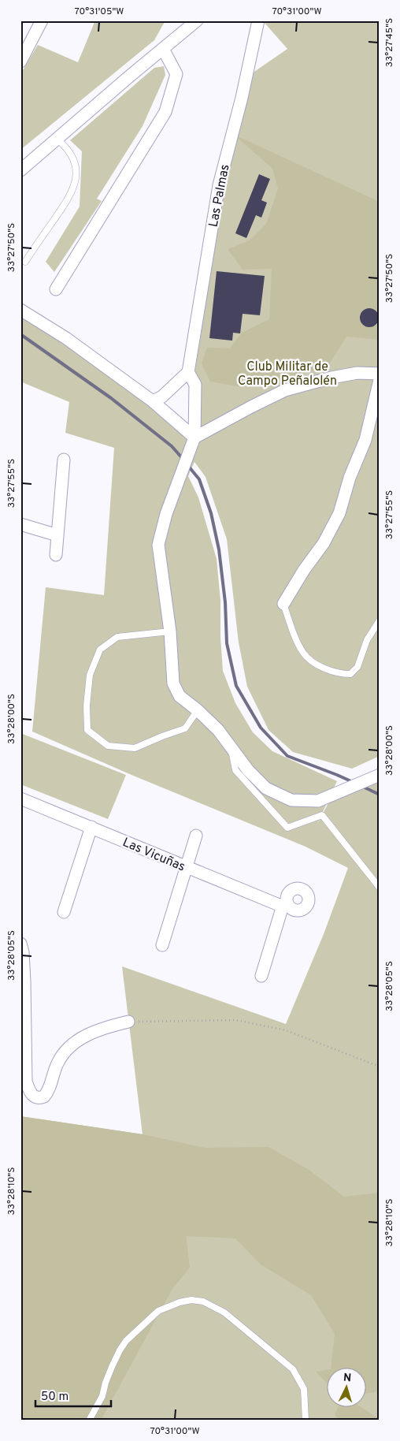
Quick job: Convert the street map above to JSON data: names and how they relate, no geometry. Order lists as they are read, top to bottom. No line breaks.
{"streets":{"street":["Las Palmas","Las Vicuñas"]},"parks":["Club Militar de Campo Peñalolén"],"scale_bar":"50 m","north":"top","coordinates":["70°31'05\"W","70°31'00\"W","33°27'45\"S","33°27'50\"S","33°27'55\"S","33°28'00\"S","33°28'05\"S","33°28'10\"S"]}
